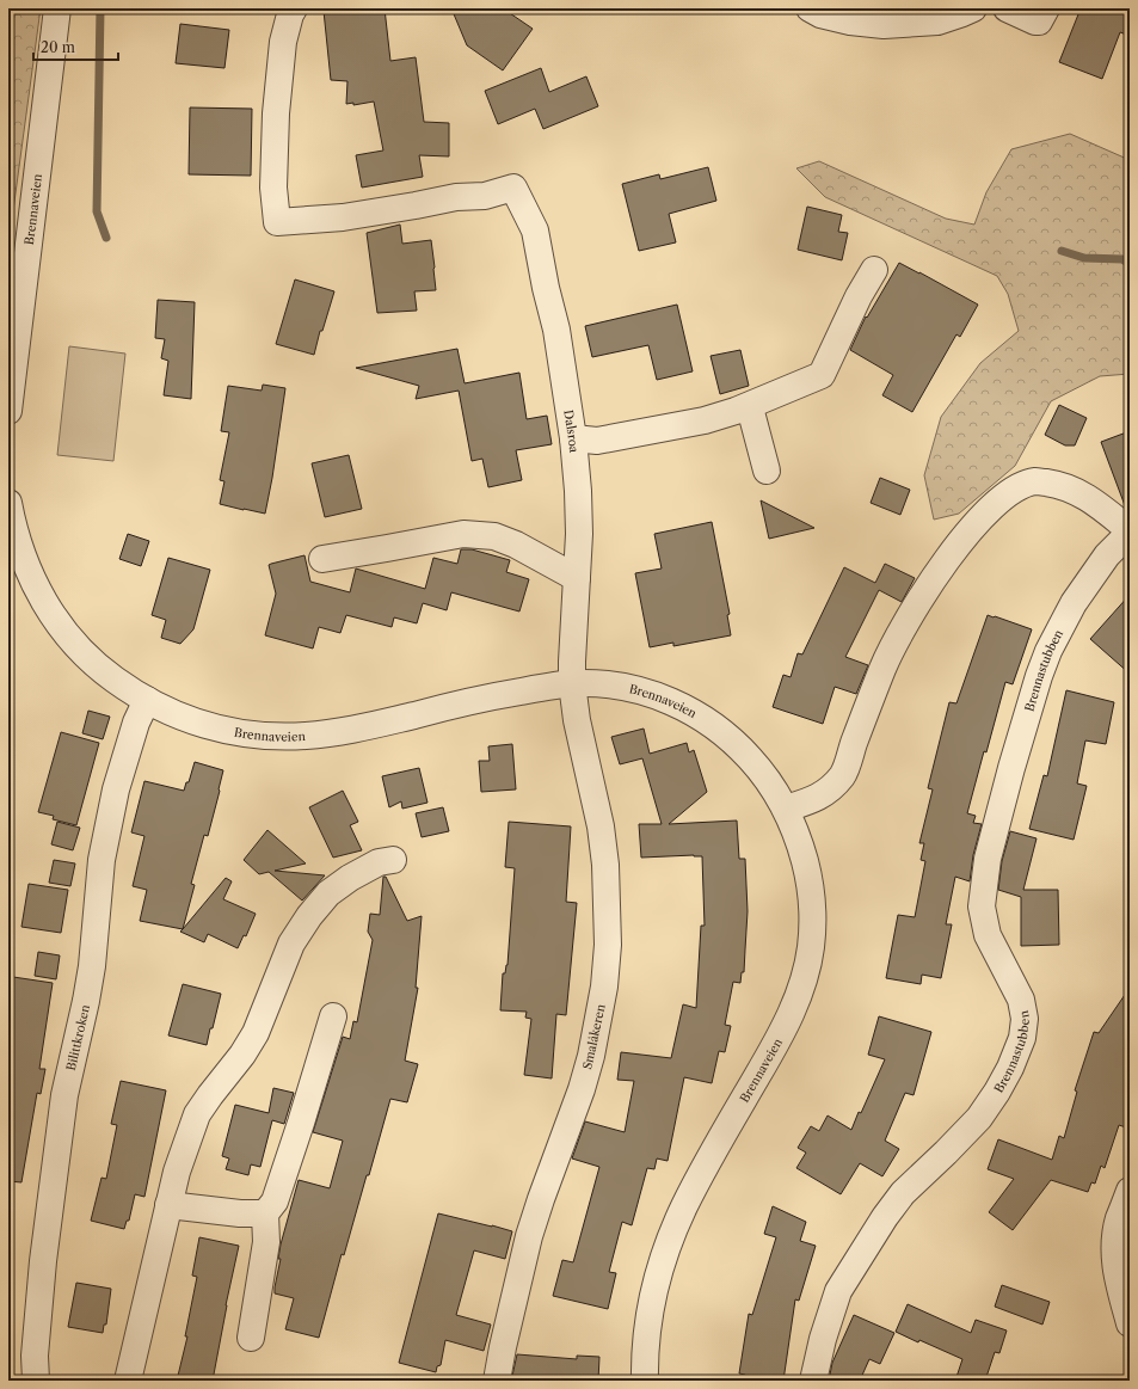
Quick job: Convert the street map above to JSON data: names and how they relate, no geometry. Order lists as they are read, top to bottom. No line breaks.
{"streets":{"street":["Brennaveien","Dalsroa","Brennastubben","Smalåkeren","Bilittkroken"]},"crossings":[["Brennaveien","Dalsroa"],["Brennaveien","Brennastubben"],["Brennaveien","Smalåkeren"],["Brennaveien","Bilittkroken"],["Dalsroa","Smalåkeren"]],"scale_bar":"20 m"}
